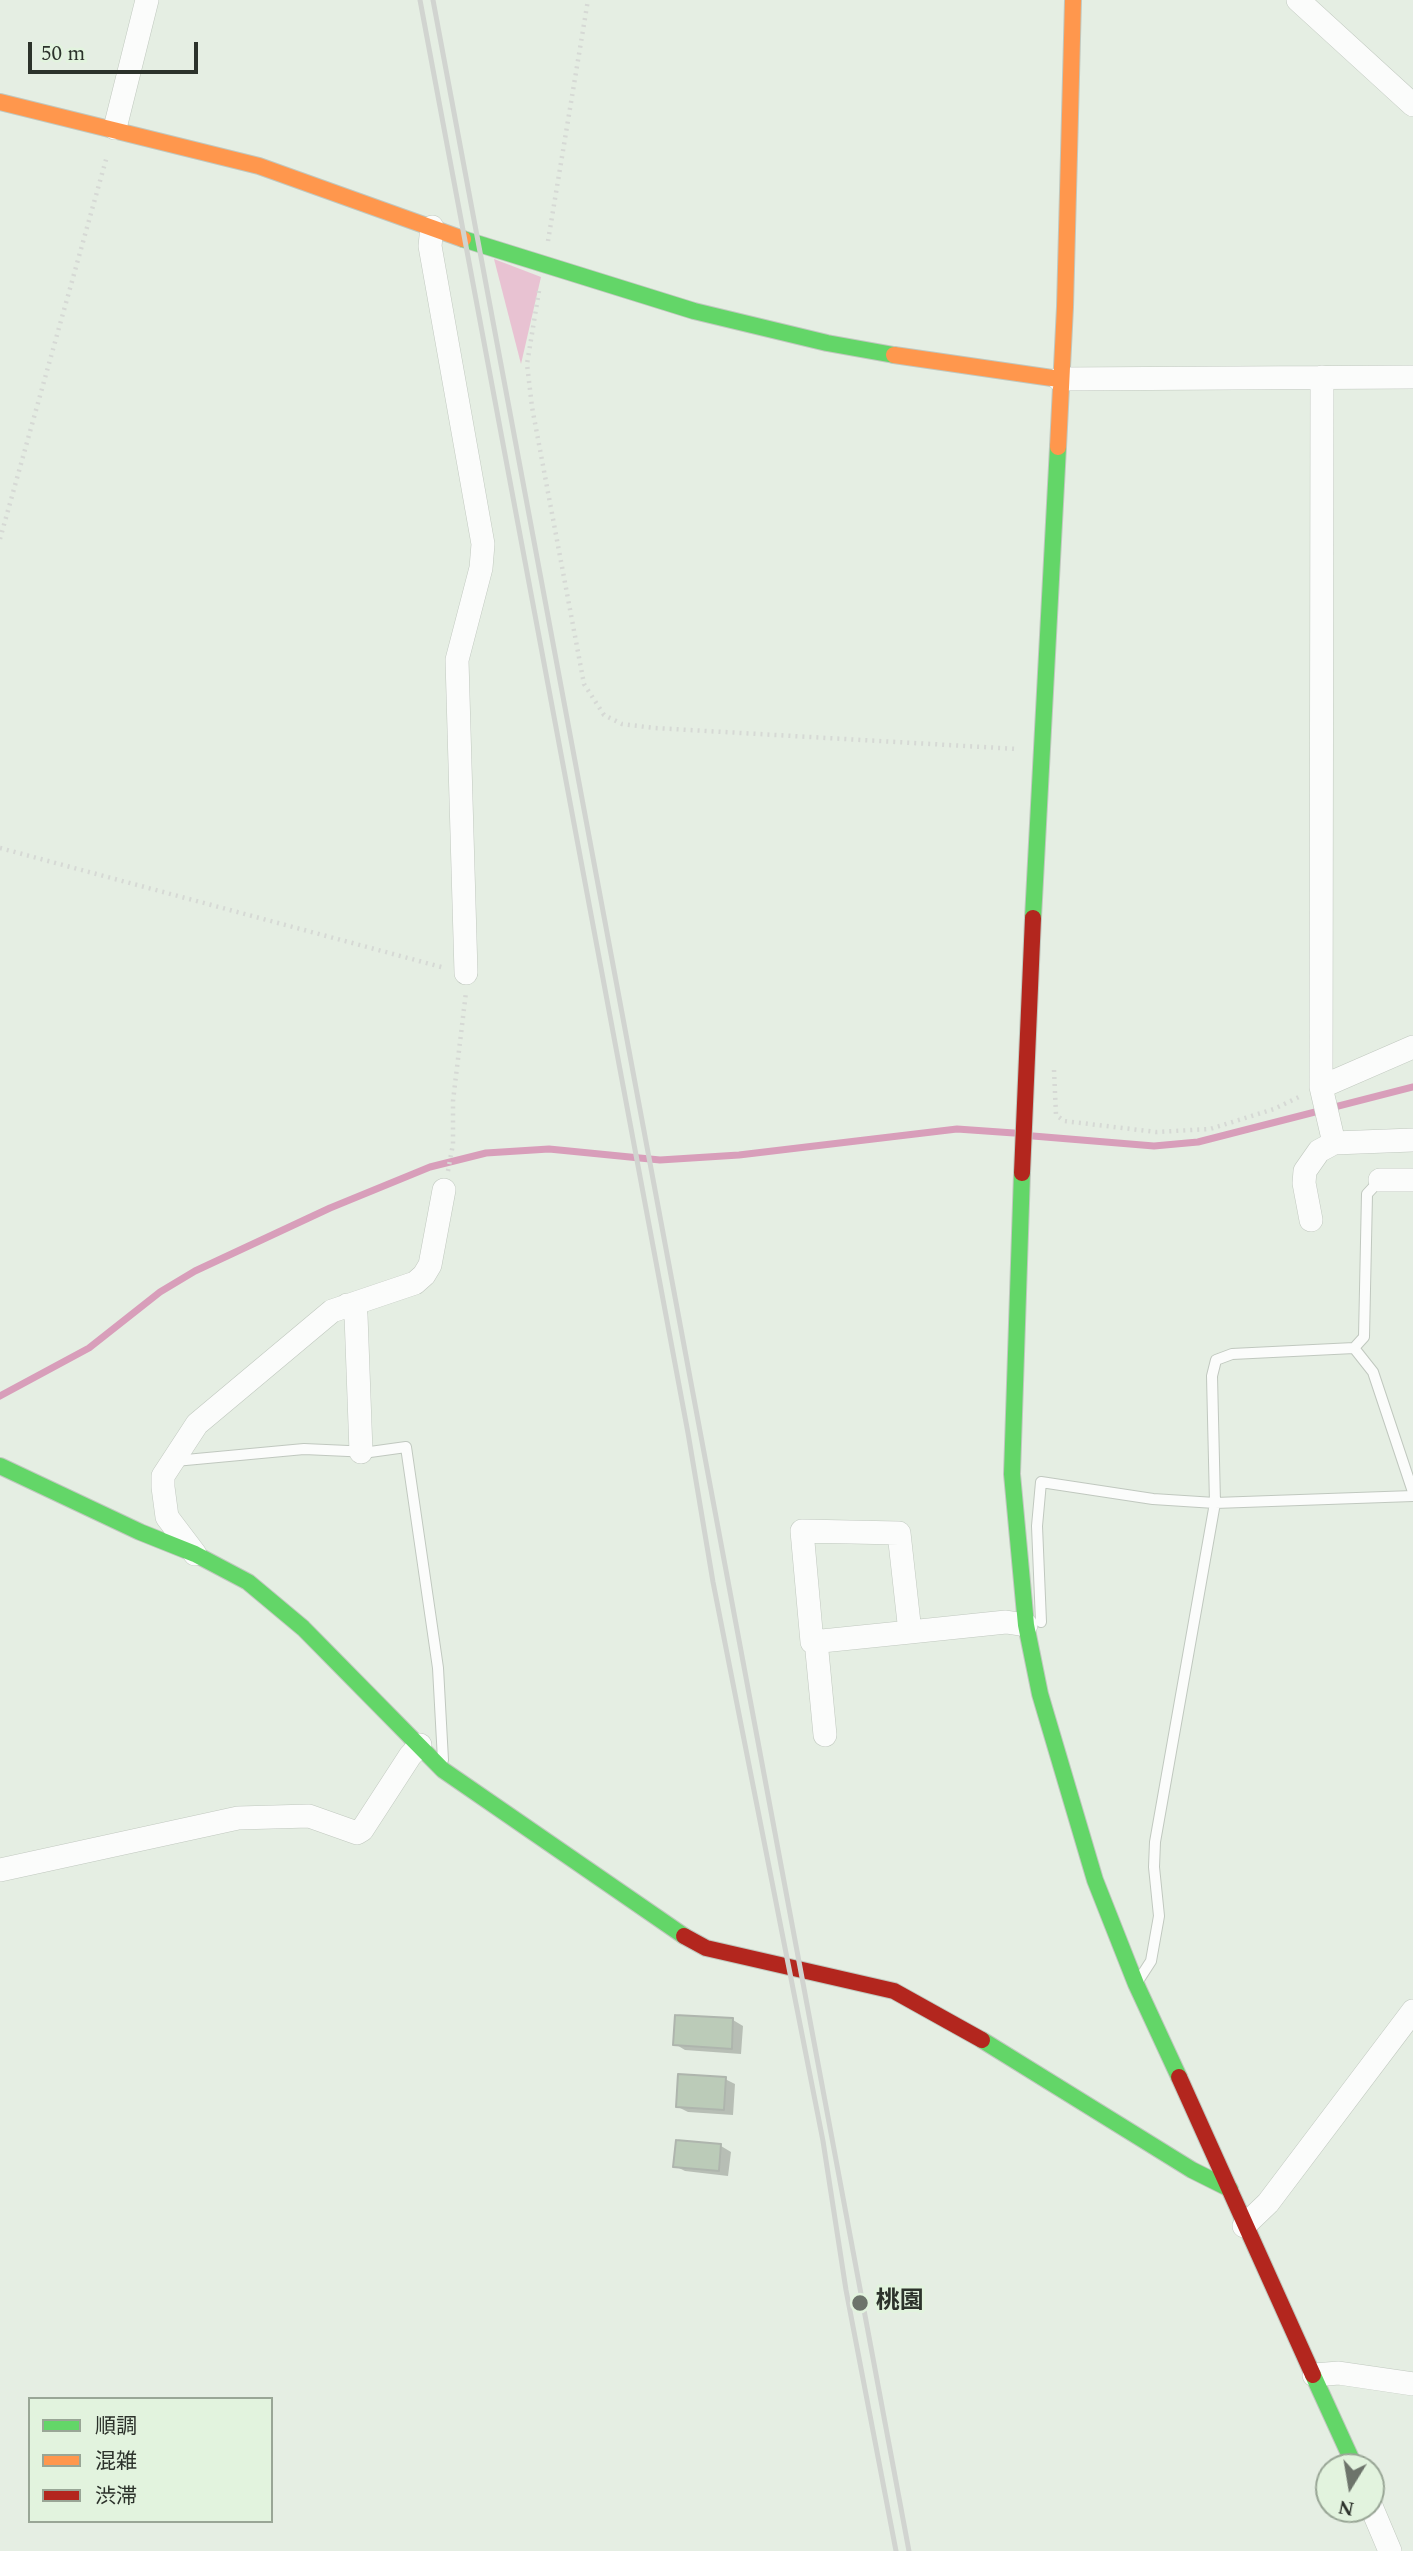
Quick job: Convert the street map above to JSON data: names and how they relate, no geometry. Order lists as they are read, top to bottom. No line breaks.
{"places":["桃園"],"legend":["順調","混雑","渋滞"],"scale_bar":"50 m","north":"bottom"}
